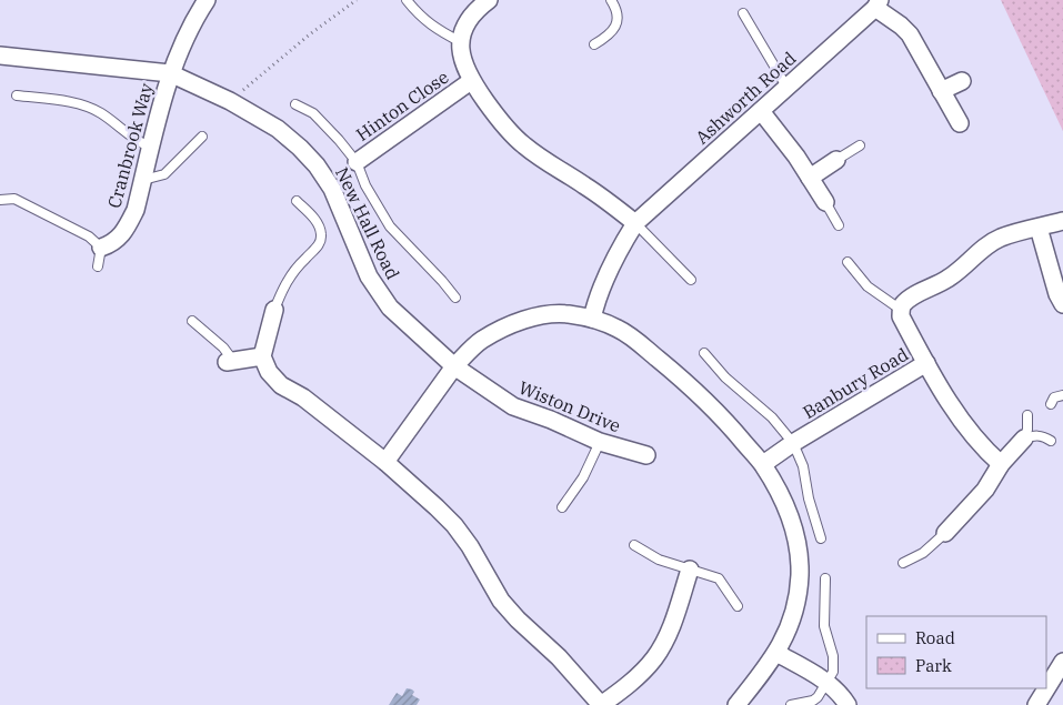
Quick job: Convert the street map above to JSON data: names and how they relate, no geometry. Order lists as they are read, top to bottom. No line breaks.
{"streets":{"street":["Ashworth Road","Hinton Close","Cranbrook Way","New Hall Road","Banbury Road","Wiston Drive"]},"crossings":[["Cranbrook Way","New Hall Road"],["New Hall Road","Wiston Drive"]],"legend":["Road","Park"]}
